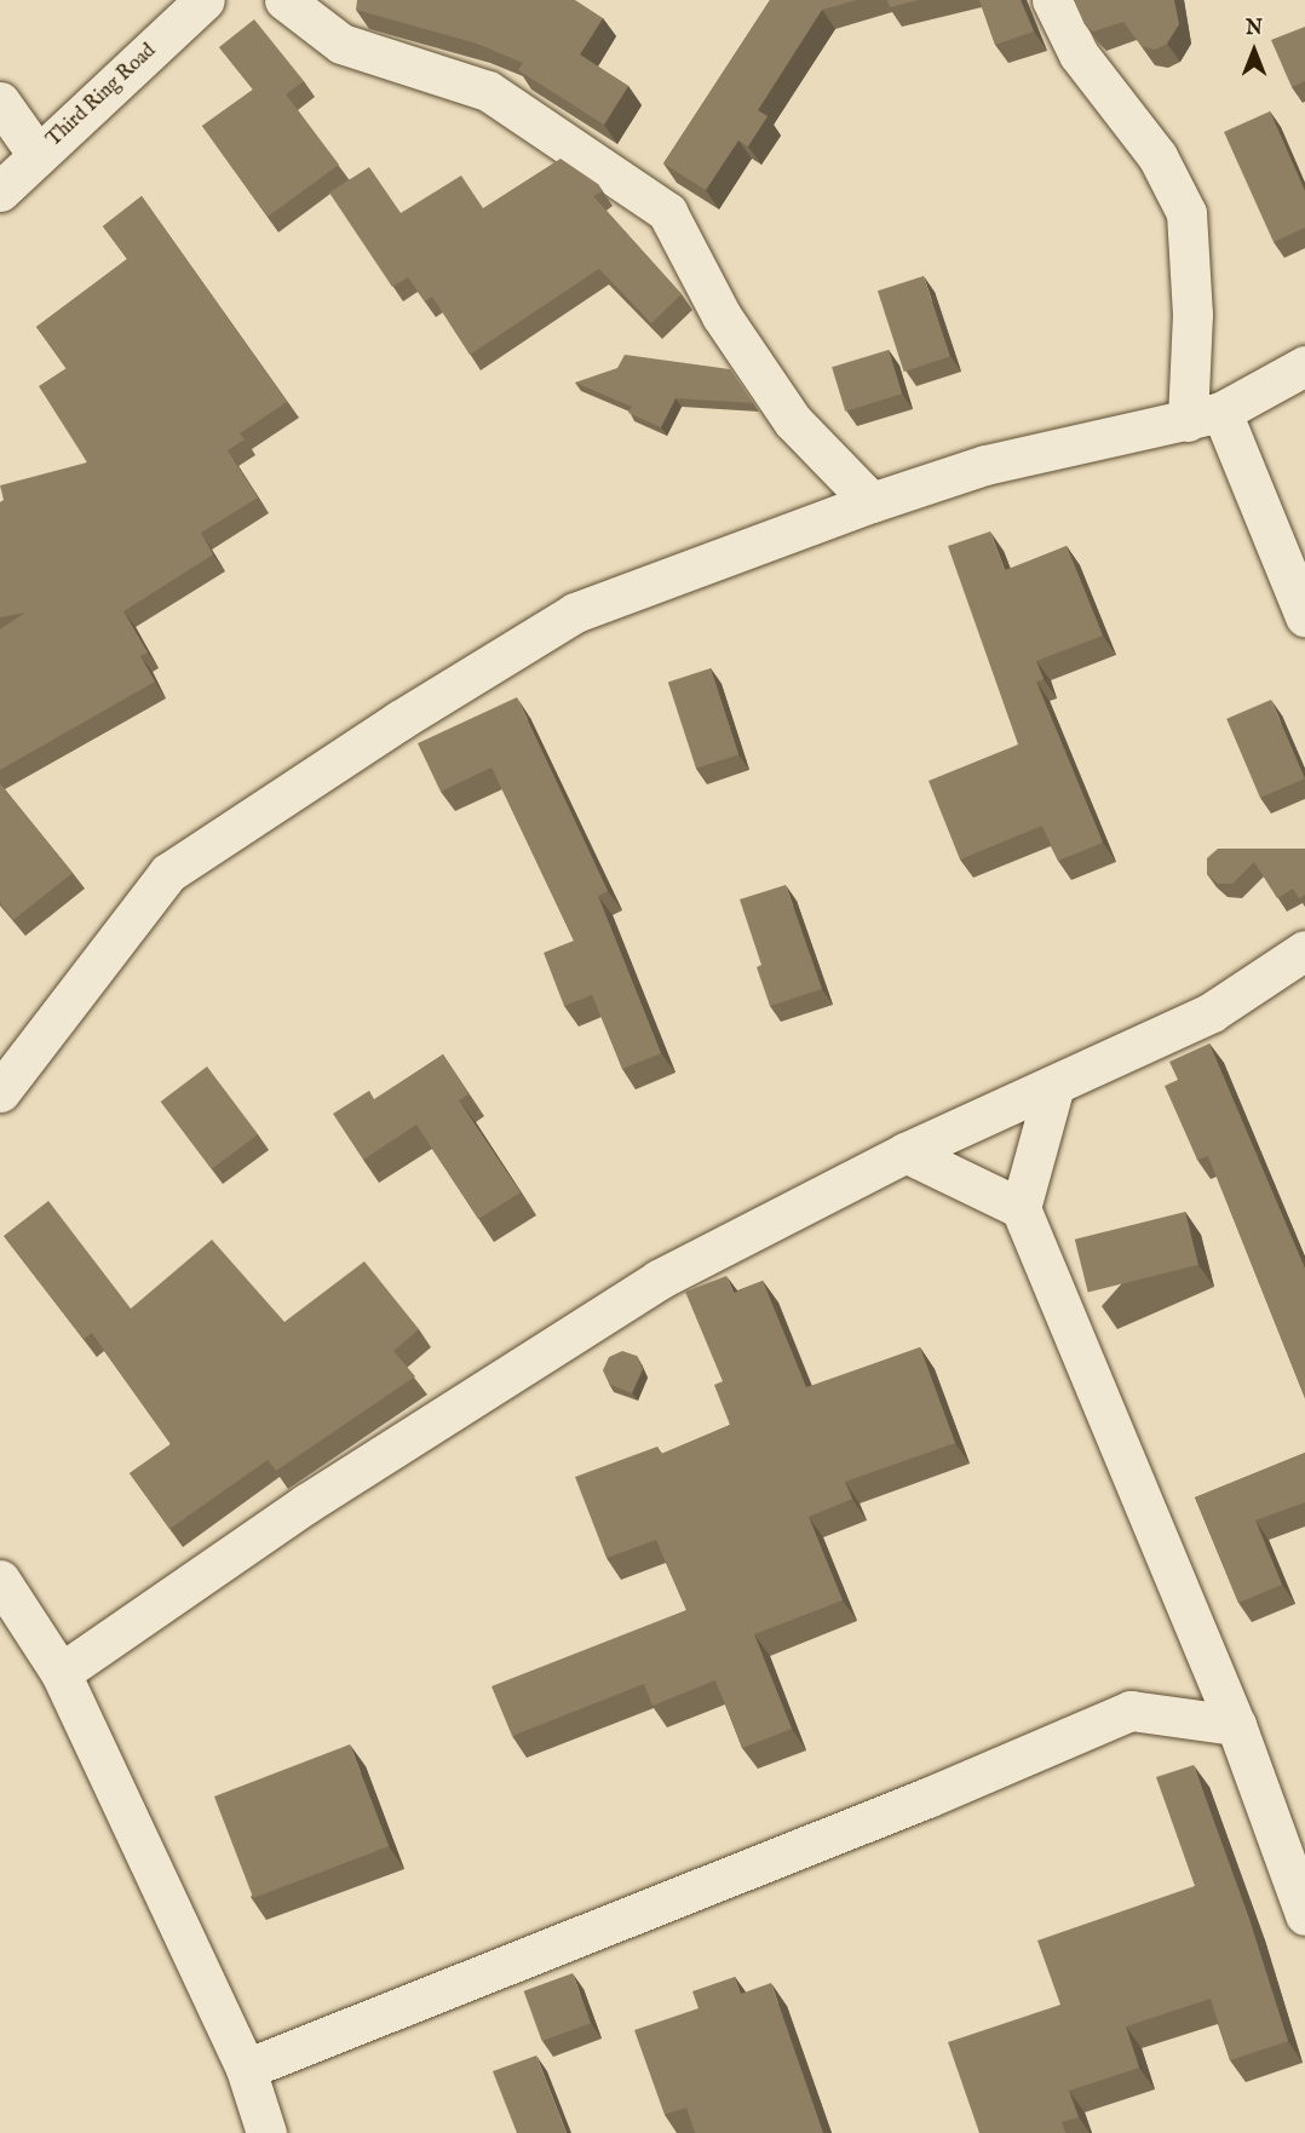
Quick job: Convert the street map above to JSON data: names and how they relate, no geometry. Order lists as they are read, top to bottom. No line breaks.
{"streets":{"street":["Third Ring Road"]},"north":"top"}
